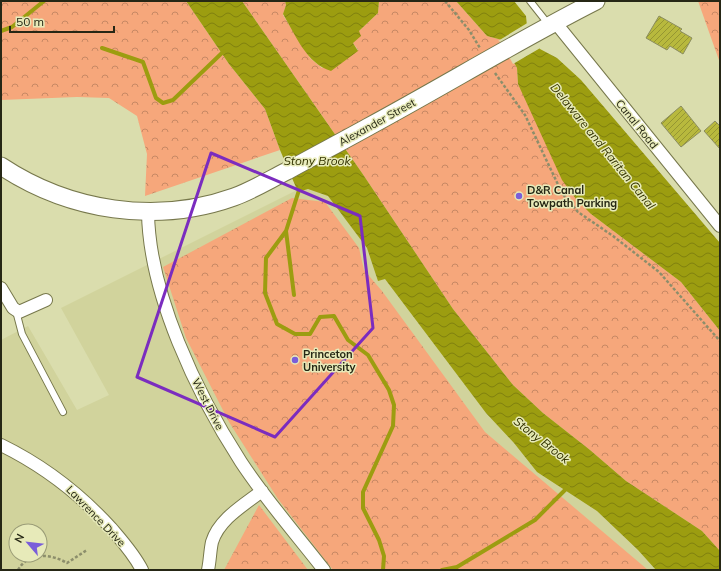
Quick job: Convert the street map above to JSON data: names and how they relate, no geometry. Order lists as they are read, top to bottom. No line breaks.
{"streets":{"main road":["Alexander Street"],"street":["Canal Road","West Drive","Lawrence Drive"]},"crossings":[["Alexander Street","Canal Road"],["Alexander Street","West Drive"]],"water":["Delaware and Raritan Canal","Stony Brook"],"places":["D&R Canal Towpath Parking","Princeton University"],"scale_bar":"50 m","north":"top left"}
